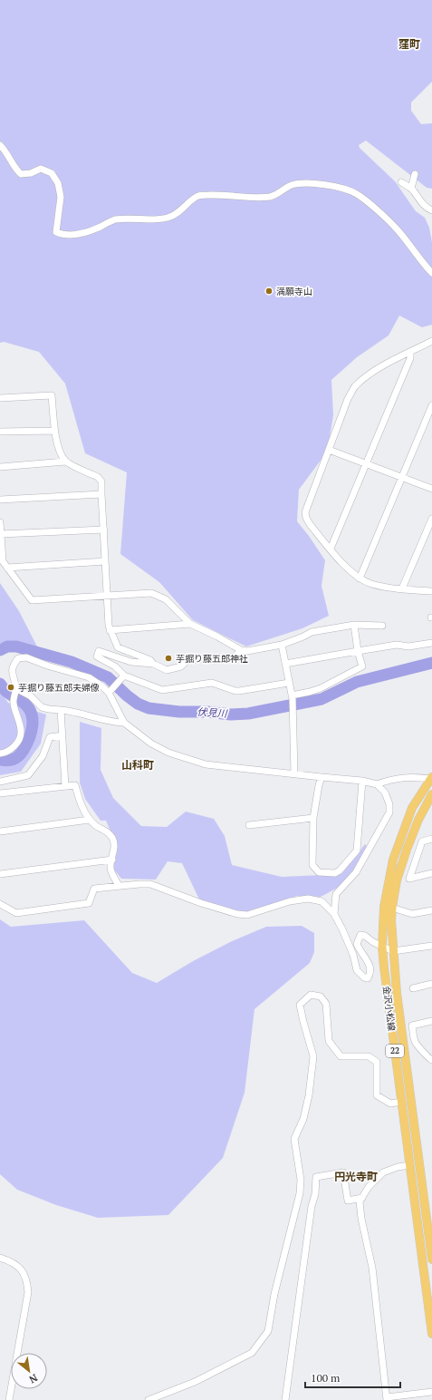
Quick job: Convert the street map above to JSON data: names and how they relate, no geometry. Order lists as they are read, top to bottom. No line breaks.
{"streets":{"main road":["金沢小松線","22"]},"districts":["窪町","山科町","円光寺町"],"water":["伏見川"],"places":["満願寺山","芋掘り藤五郎神社","芋掘り藤五郎夫婦像"],"scale_bar":"100 m","north":"bottom right"}
